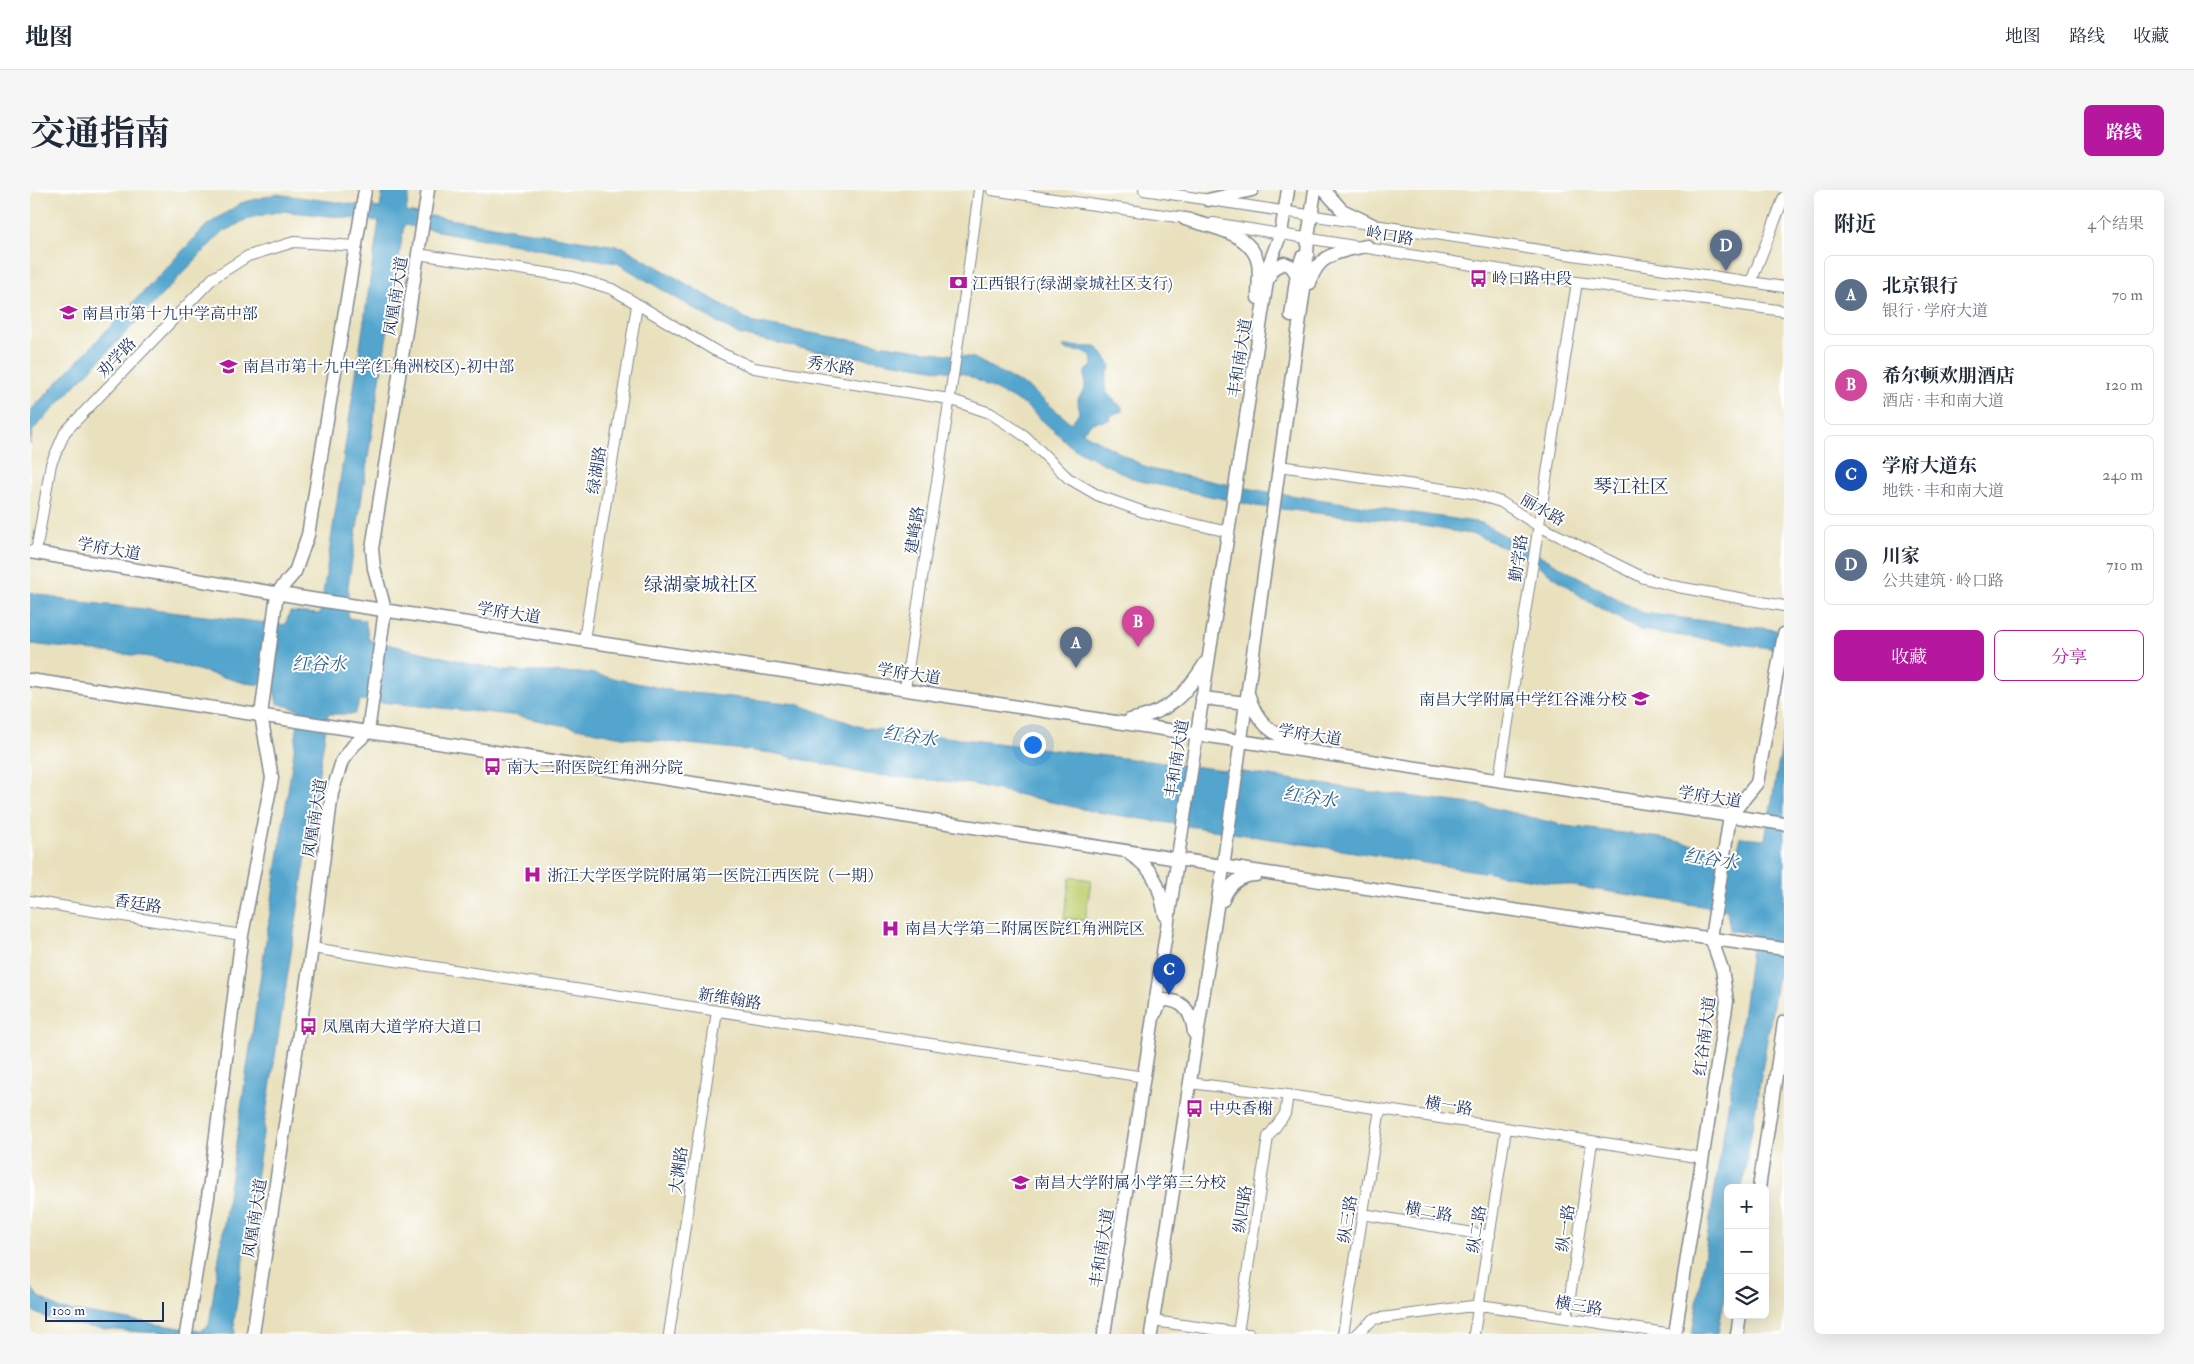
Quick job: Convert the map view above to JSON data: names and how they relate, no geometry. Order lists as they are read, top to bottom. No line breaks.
{"streets":{"main road":["凤凰南大道","丰和南大道","学府大道","红谷南大道"],"street":["岭口路","劝学路","秀水路","绿湖路","丽水路","建峰路","勤学路","香廷路","新维翰路","横一路","大渊路","纵四路","横二路","纵三路","纵一路","纵二路","横三路"]},"crossings":[["岭口路","丰和南大道"],["岭口路","勤学路"],["凤凰南大道","秀水路"],["凤凰南大道","学府大道"],["凤凰南大道","新维翰路"],["劝学路","学府大道"],["丰和南大道","秀水路"],["丰和南大道","学府大道"],["丰和南大道","新维翰路"],["秀水路","绿湖路"],["秀水路","建峰路"],["绿湖路","学府大道"],["丽水路","勤学路"],["建峰路","学府大道"],["学府大道","勤学路"],["新维翰路","大渊路"],["红谷南大道","横一路"],["红谷南大道","横三路"],["横一路","纵四路"],["横一路","纵三路"],["横一路","纵一路"],["横一路","纵二路"],["横二路","纵三路"],["横二路","纵二路"],["纵一路","横三路"],["纵二路","横三路"]],"districts":["琴江社区","绿湖豪城社区"],"water":["红谷水"],"places":{"bus stop":["岭口路中段","南大二附医院红角洲分院","凤凰南大道学府大道口","中央香榭"],"bank":["江西银行(绿湖豪城社区支行)"],"school or university":["南昌市第十九中学高中部","南昌市第十九中学(红角洲校区)-初中部","南昌大学附属中学红谷滩分校","南昌大学附属小学第三分校"],"hospital":["浙江大学医学院附属第一医院江西医院（一期）","南昌大学第二附属医院红角洲院区"]},"scale_bar":"100 m","page":{"header":"地图","nav":["地图","路线","收藏"],"title":"交通指南","buttons":["路线",["收藏","分享"]],"heading":["附近","4个结果"],"pins":["D","B","A","C"],"list":[{"mark":"A","name":"北京银行","note":"银行 · 学府大道","value":"70 m"},{"mark":"B","name":"希尔顿欢朋酒店","note":"酒店 · 丰和南大道","value":"120 m"},{"mark":"C","name":"学府大道东","note":"地铁 · 丰和南大道","value":"240 m"},{"mark":"D","name":"川家","note":"公共建筑 · 岭口路","value":"710 m"}],"map_buttons":["+","−"],"scale":"100 m"}}
